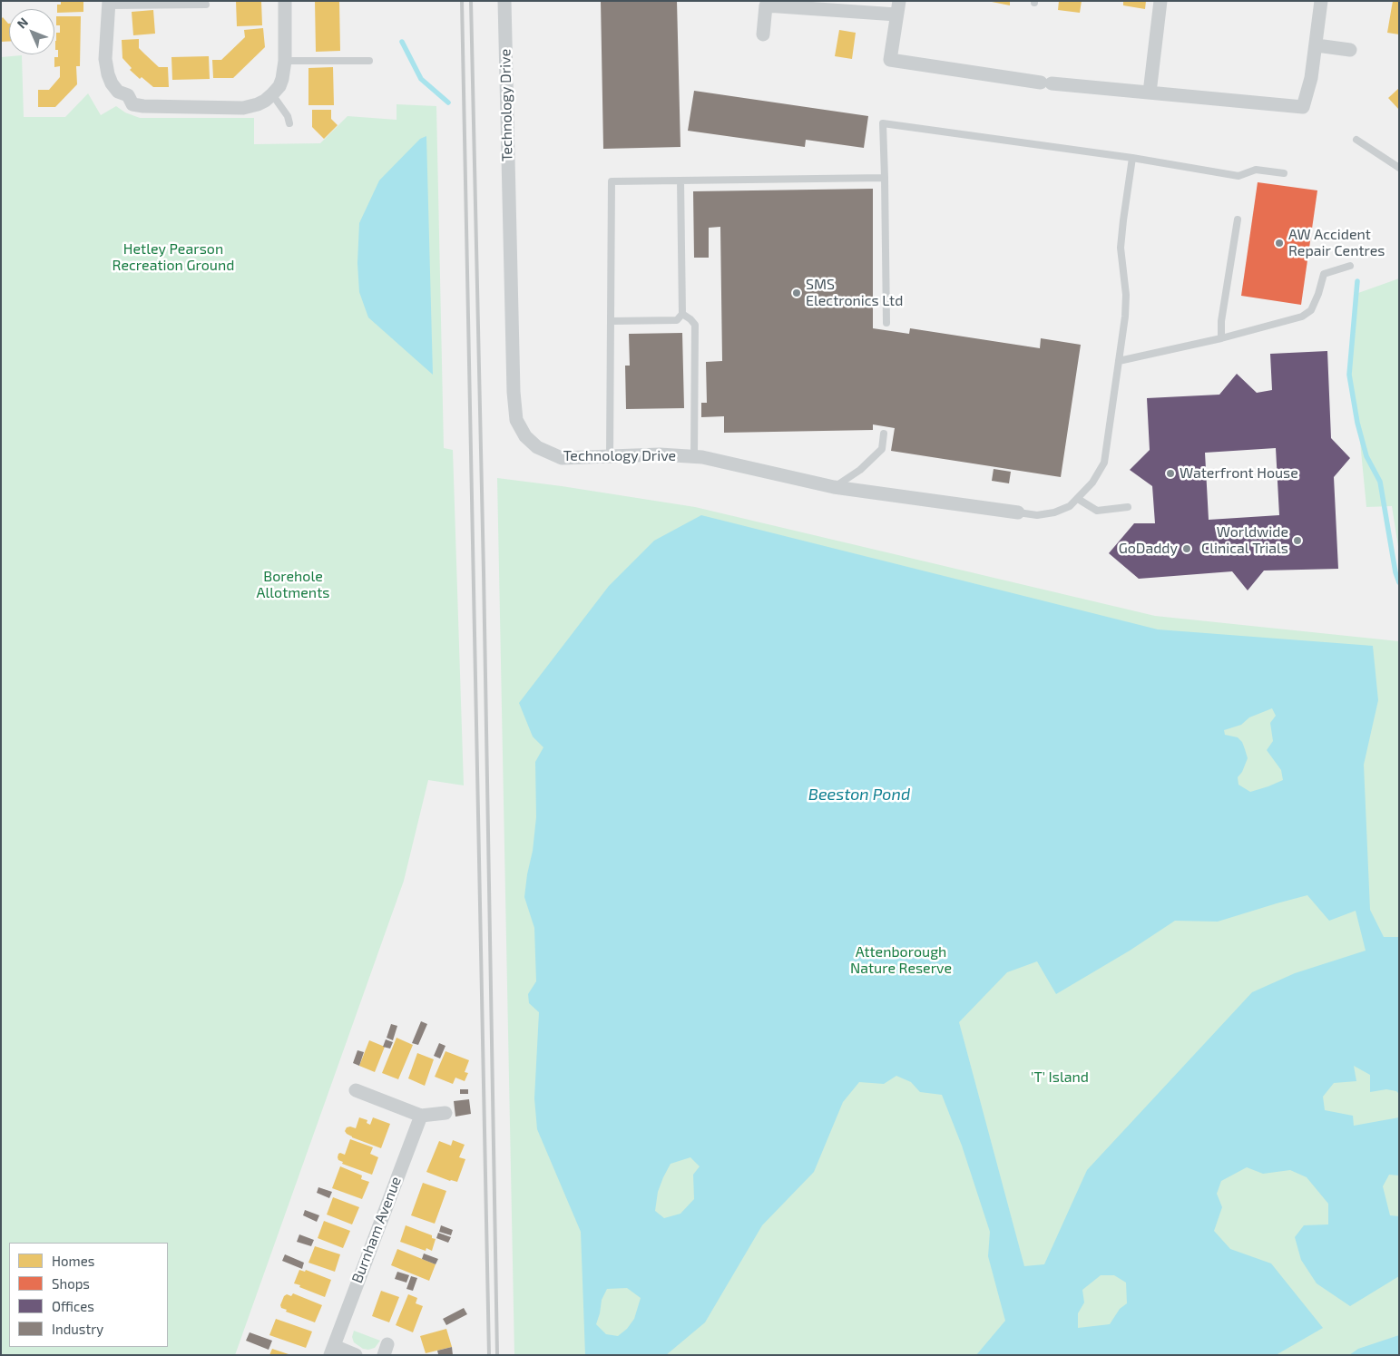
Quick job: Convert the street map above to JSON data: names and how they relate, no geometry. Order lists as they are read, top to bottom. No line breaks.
{"streets":{"street":["Technology Drive","Burnham Avenue"]},"water":["Beeston Pond"],"parks":["Hetley Pearson Recreation Ground","Borehole Allotments","Attenborough Nature Reserve","'T' Island"],"places":["AW Accident Repair Centres","SMS Electronics Ltd","Waterfront House","Worldwide Clinical Trials","GoDaddy"],"legend":["Homes","Shops","Offices","Industry"],"north":"top left"}
